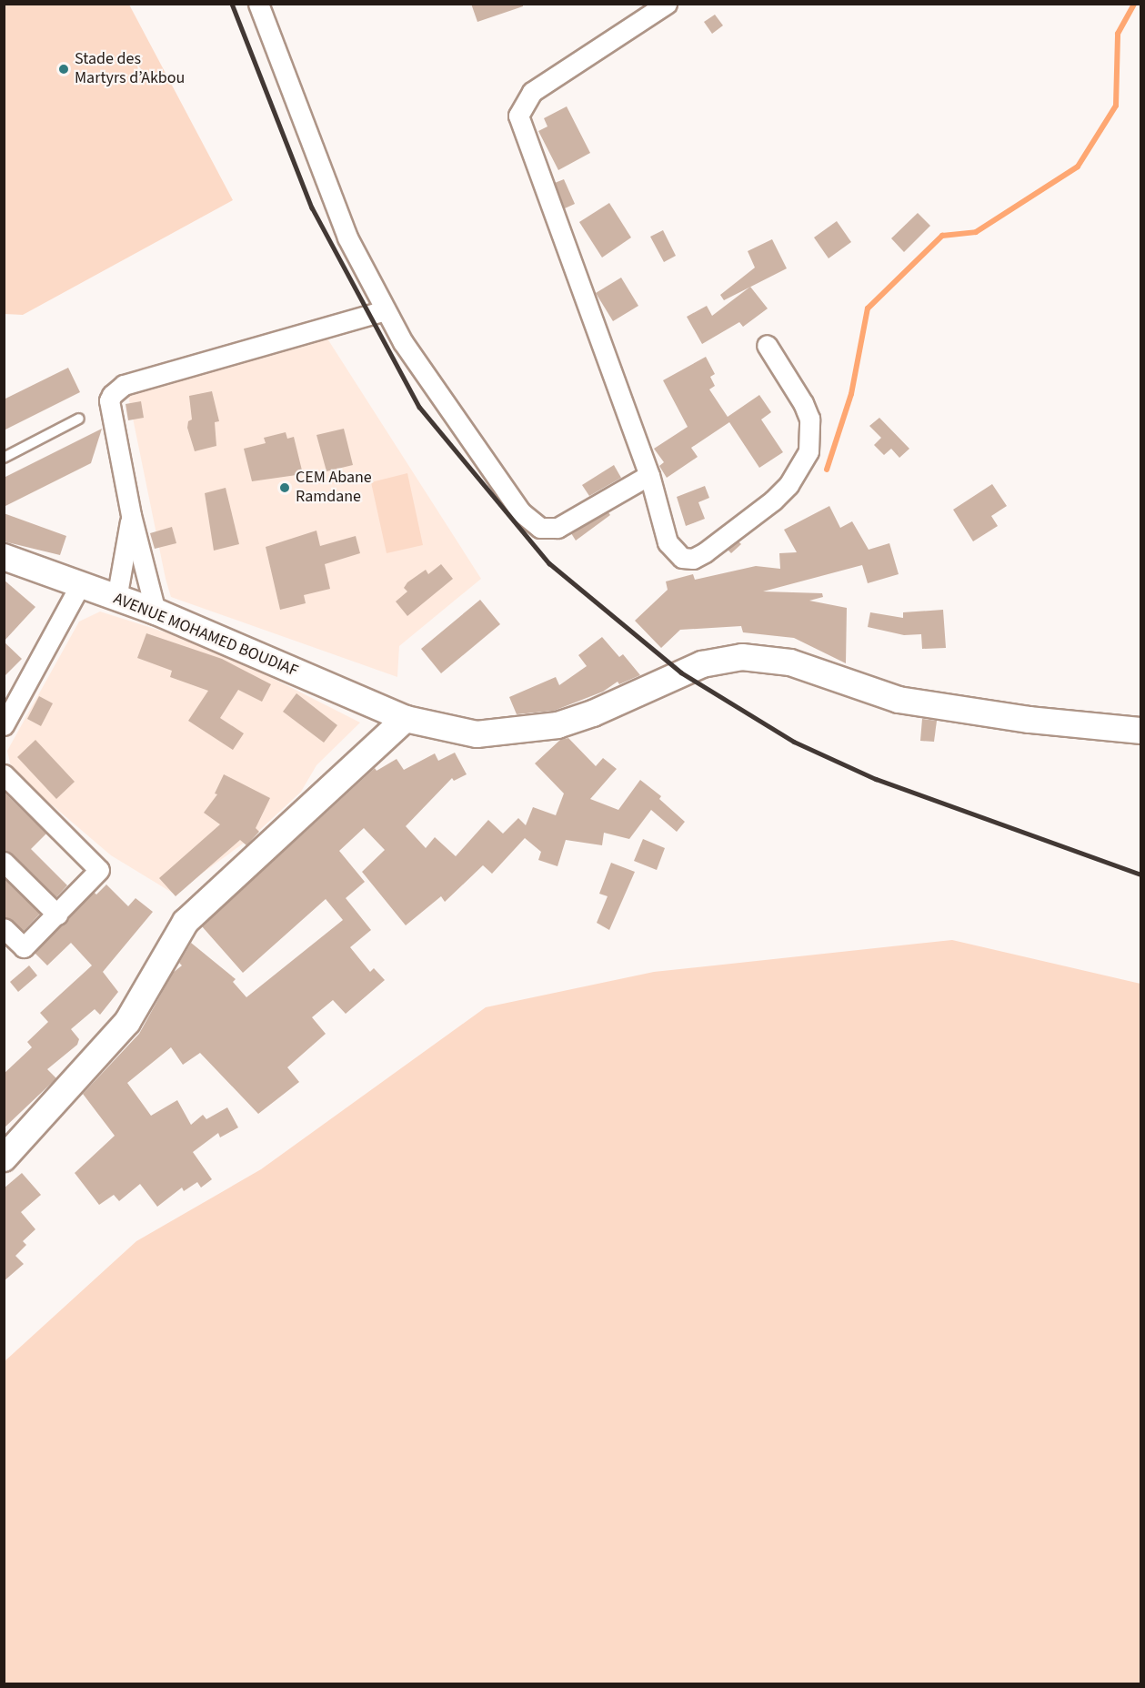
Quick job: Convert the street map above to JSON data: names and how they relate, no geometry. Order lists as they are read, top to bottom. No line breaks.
{"streets":{"street":["AVENUE MOHAMED BOUDIAF"]},"places":["Stade des Martyrs d’Akbou","CEM Abane Ramdane"]}
